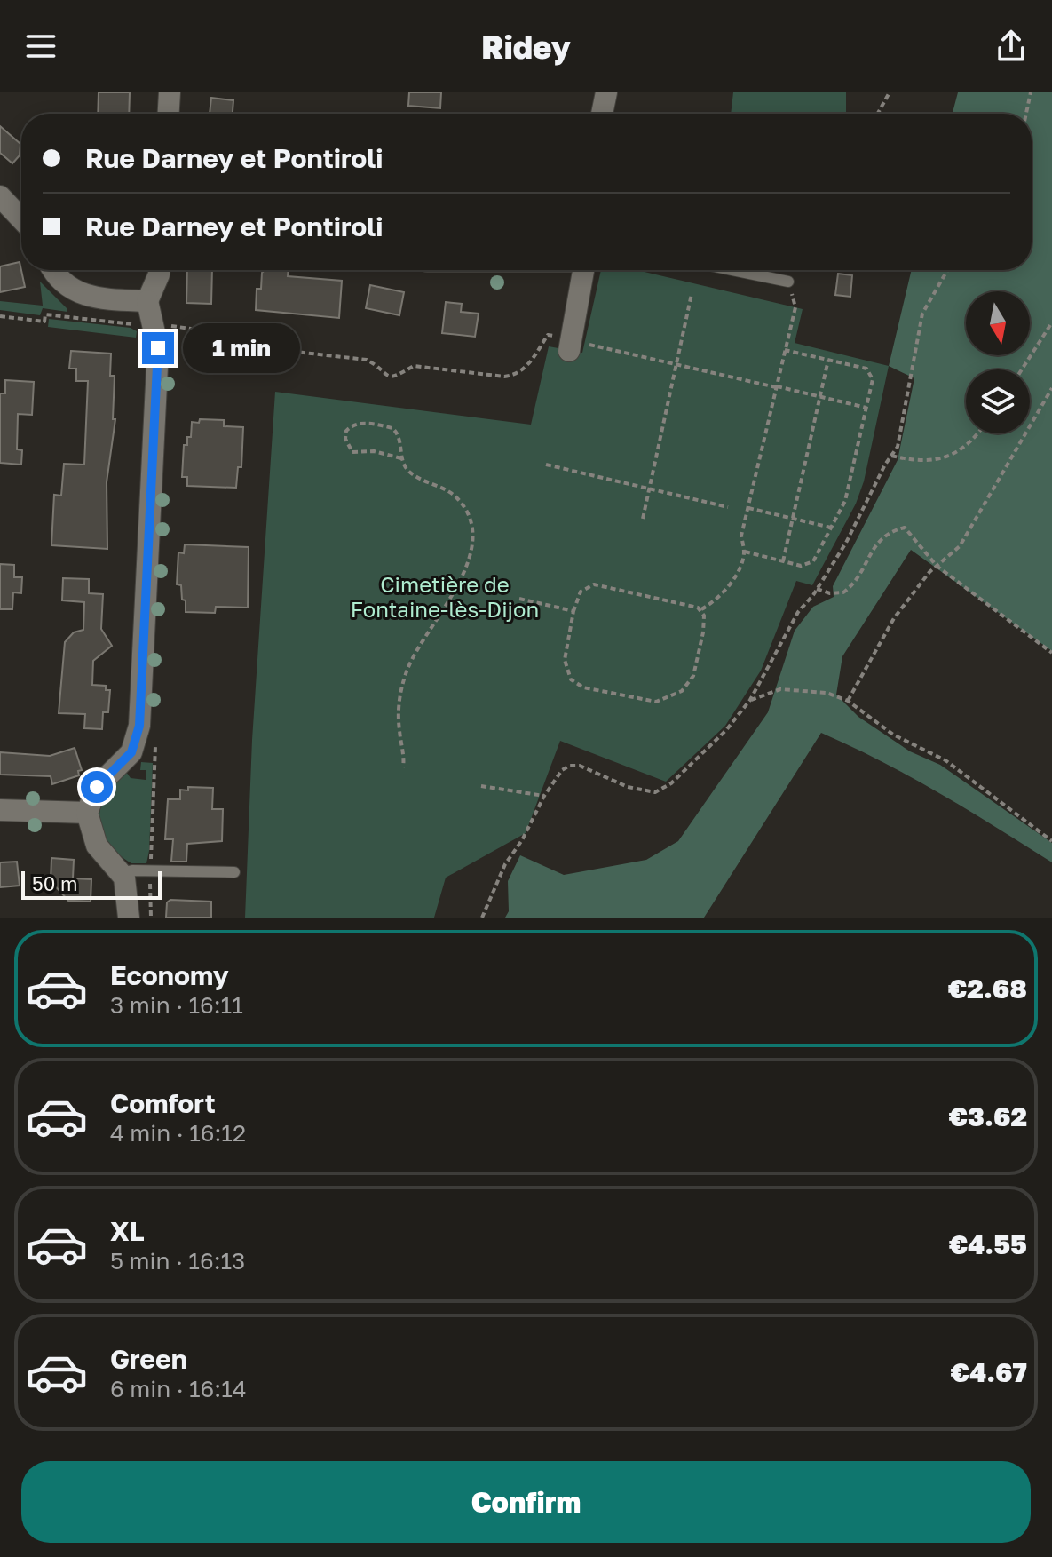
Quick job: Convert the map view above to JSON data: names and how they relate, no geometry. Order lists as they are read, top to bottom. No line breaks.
{"parks":["Cimetière de Fontaine-lès-Dijon"],"scale_bar":"50 m","north":"bottom","page":{"header":"Ridey","banner":["Rue Darney et Pontiroli","Rue Darney et Pontiroli"],"bubble":"1 min","scale":"50 m","list":[{"name":"Economy","note":"3 min · 16:11","value":"€2.68"},{"name":"Comfort","note":"4 min · 16:12","value":"€3.62"},{"name":"XL","note":"5 min · 16:13","value":"€4.55"},{"name":"Green","note":"6 min · 16:14","value":"€4.67"}],"buttons":"Confirm"}}
